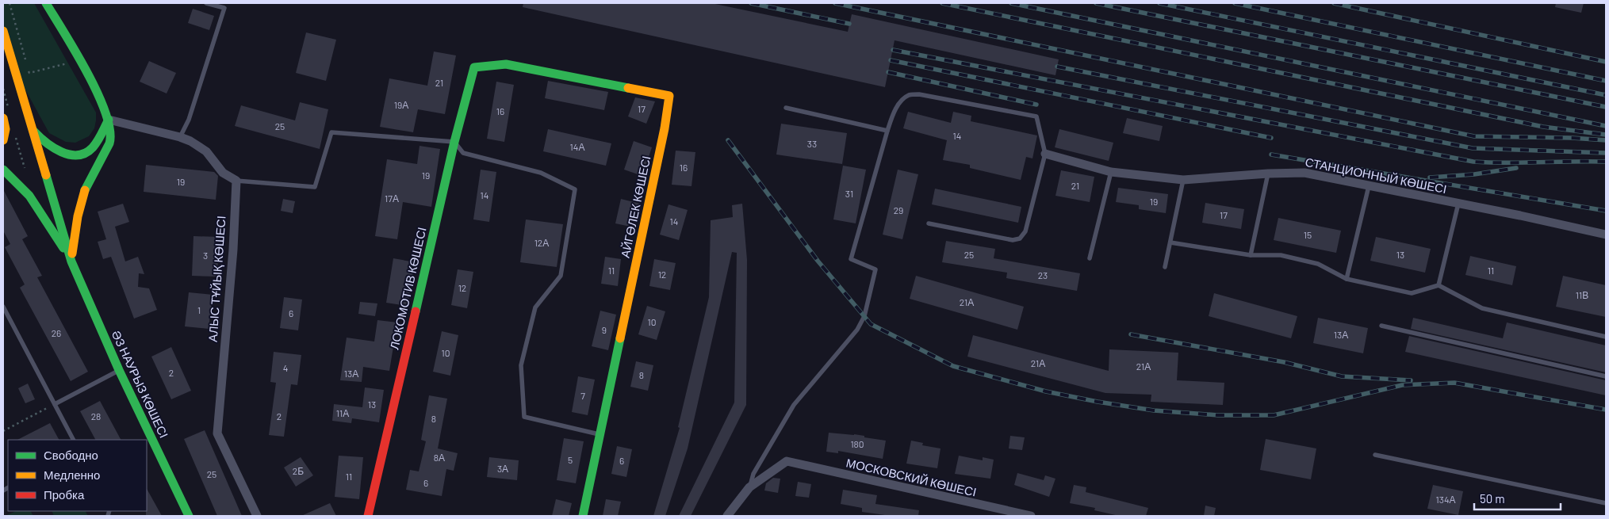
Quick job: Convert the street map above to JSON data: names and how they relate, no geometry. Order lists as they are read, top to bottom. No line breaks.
{"streets":{"street":["СТАНЦИОННЫЙ КӨШЕСІ","АЙГӨЛЕК КӨШЕСІ","АЛЫС ТҰЙЫҚ КӨШЕСІ","ЛОКОМОТИВ КӨШЕСІ","ӘЗ НАУРЫЗ КӨШЕСІ","МОСКОВСКИЙ КӨШЕСІ"]},"crossings":[["АЙГӨЛЕК КӨШЕСІ","ЛОКОМОТИВ КӨШЕСІ"]],"house_numbers":["21","19А","17","16","25","14","33","14А","16","19","19","21","31","14","17А","19","29","17","14","15","12А","25","13","3","11","11","12","23","12","11В","21А","1","6","10","9","26","13А","10","21А","21А","4","2","13А","8","7","13","11А","28","2","8","180","8А","5","6","3А","2Б","25","11","6","134А"],"legend":["Свободно","Медленно","Пробка"],"scale_bar":"50 m"}
